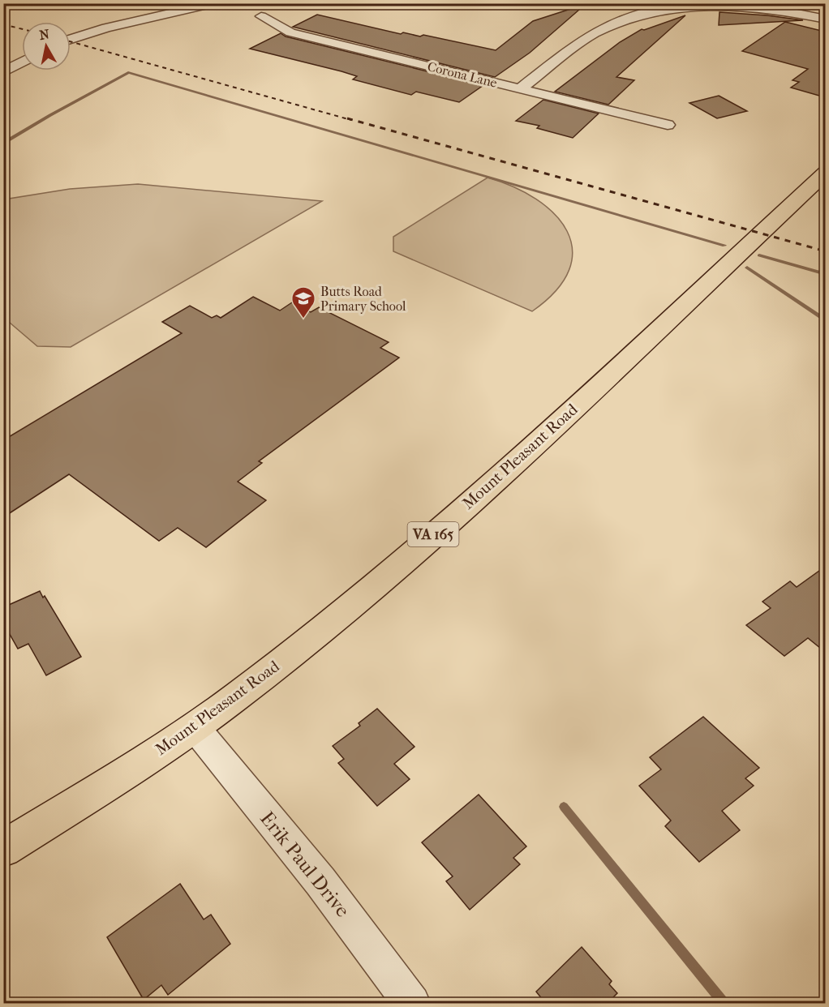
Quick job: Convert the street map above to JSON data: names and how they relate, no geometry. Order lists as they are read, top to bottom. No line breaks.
{"streets":{"highway":["Mount Pleasant Road","VA 165"],"street":["Corona Lane","Erik Paul Drive"]},"crossings":[["Mount Pleasant Road","Erik Paul Drive"]],"places":{"school or university":["Butts Road Primary School"]},"north":"top"}
